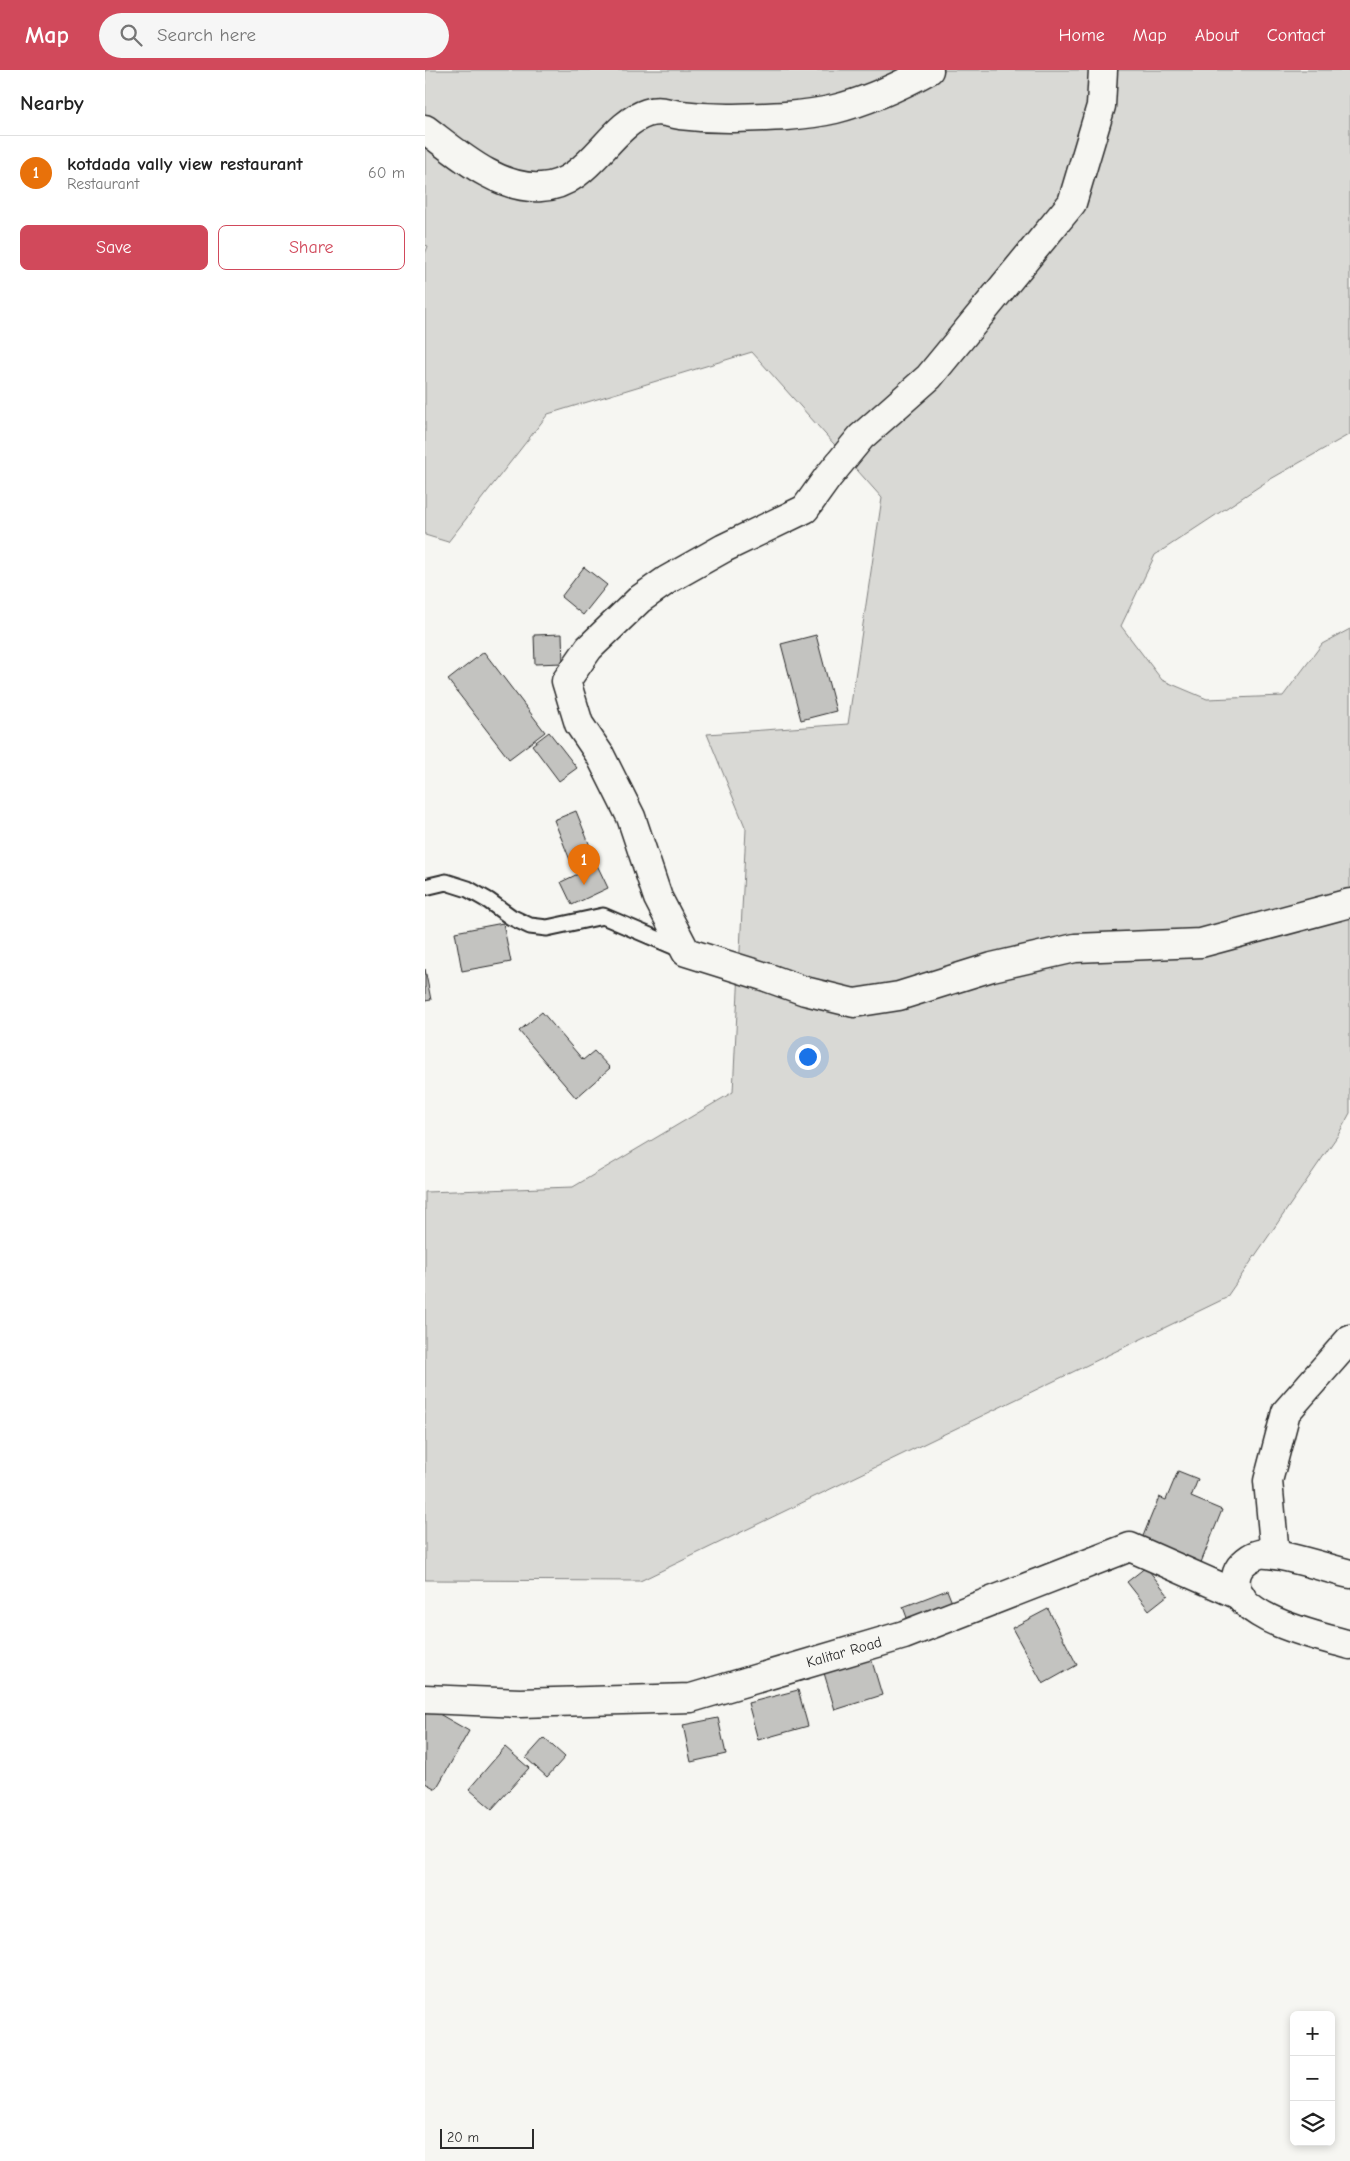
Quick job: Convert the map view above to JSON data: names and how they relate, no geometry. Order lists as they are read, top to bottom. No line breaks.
{"streets":{"street":["Kalitar Road"]},"scale_bar":"20 m","page":{"header":"Map","search":"Search here","nav":["Home","Map","About","Contact"],"heading":"Nearby","list":[{"mark":"1","name":"kotdada vally view restaurant","note":"Restaurant","value":"60 m"}],"buttons":["Save","Share"],"pins":"1","map_buttons":["+","−"],"scale":"20 m"}}
